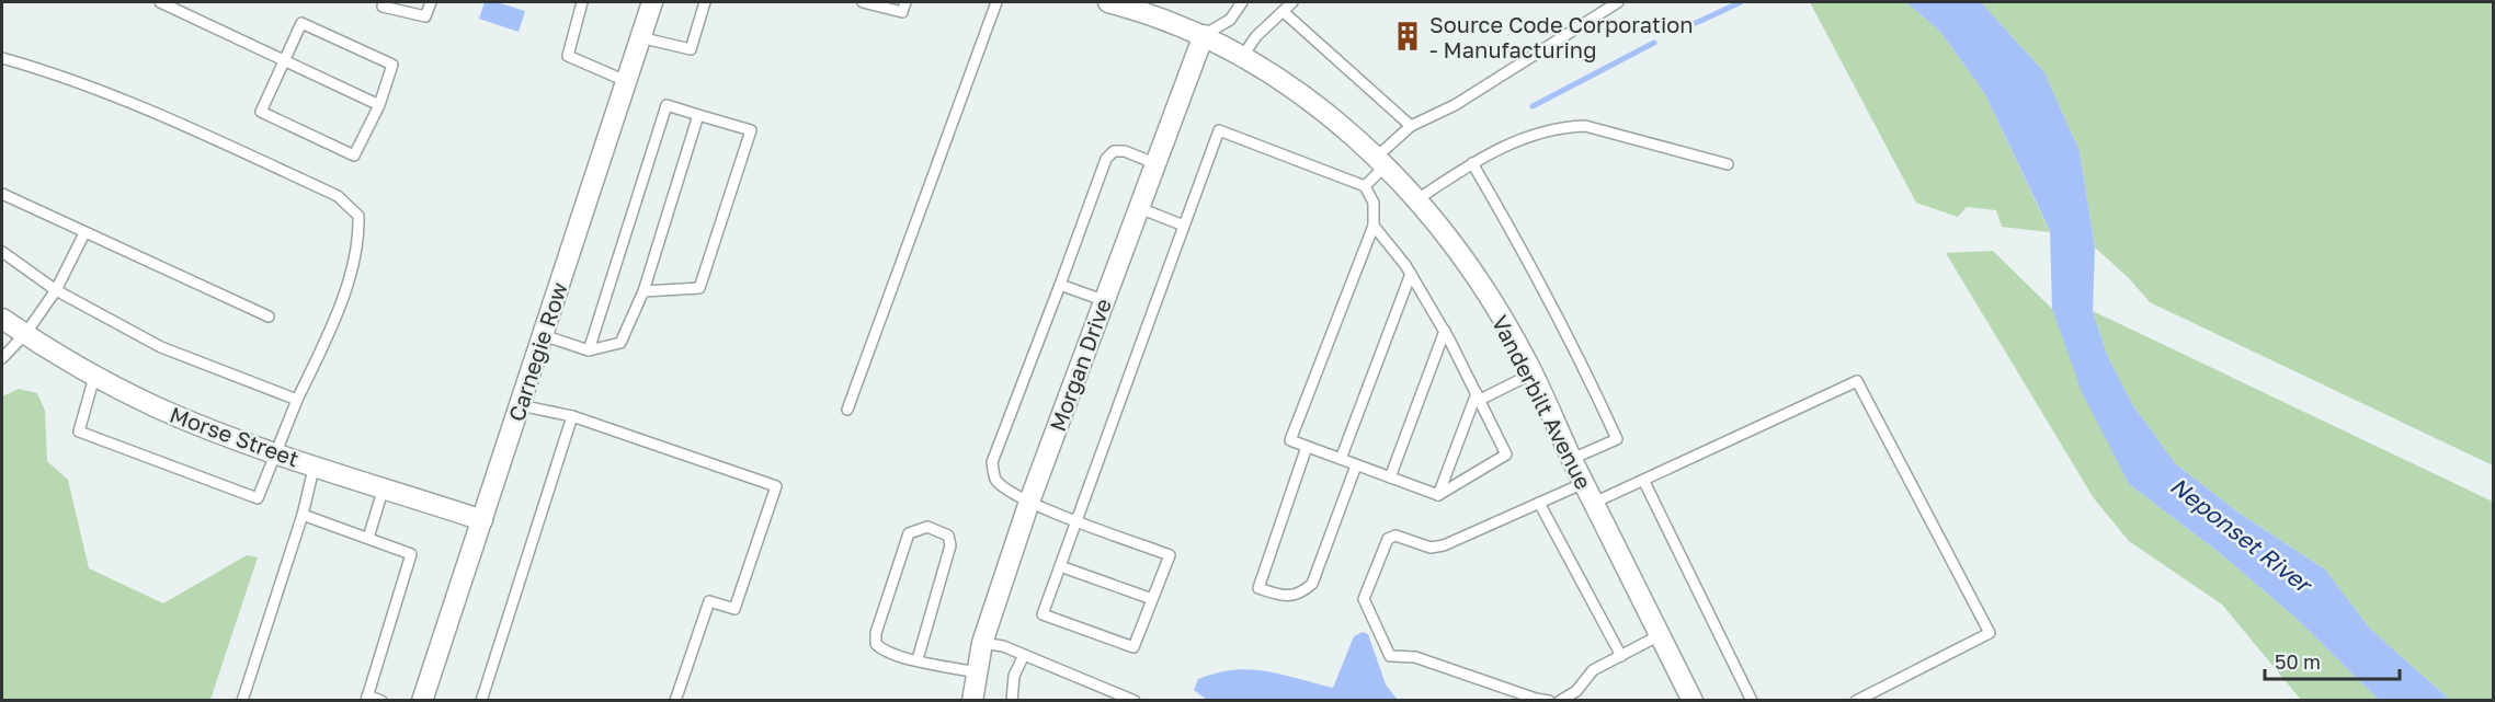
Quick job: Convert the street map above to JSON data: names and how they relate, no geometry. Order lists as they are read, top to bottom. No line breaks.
{"streets":{"street":["Carnegie Row","Morgan Drive","Vanderbilt Avenue","Morse Street"]},"crossings":[["Carnegie Row","Morse Street"],["Morgan Drive","Vanderbilt Avenue"]],"water":["Neponset River"],"places":{"building":["Source Code Corporation - Manufacturing"]},"scale_bar":"50 m"}
